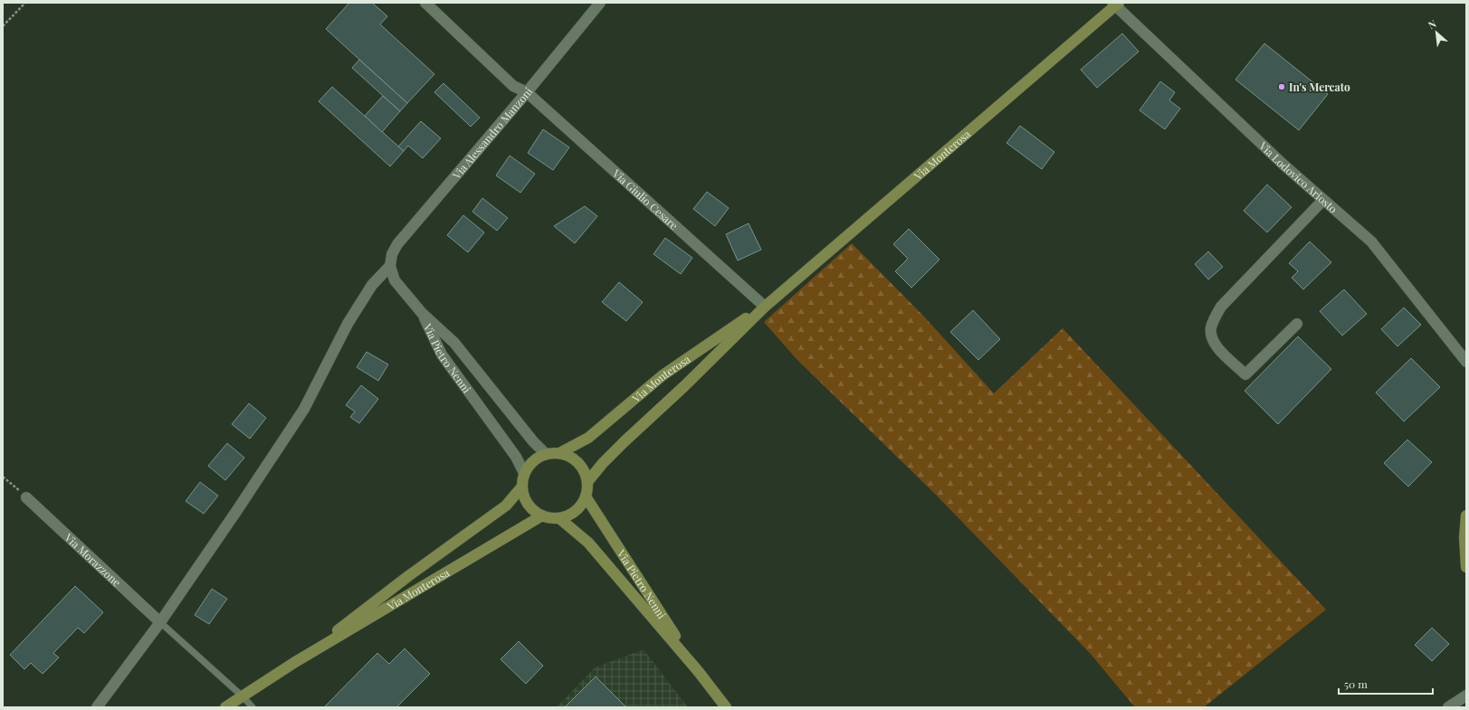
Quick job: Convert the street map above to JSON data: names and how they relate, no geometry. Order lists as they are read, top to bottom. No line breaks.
{"streets":{"main road":["Via Monterosa","Via Pietro Nenni"],"street":["Via Alessandro Manzoni","Via Lodovico Ariosto","Via Giulio Cesare","Via Morazzone"]},"crossings":[["Via Alessandro Manzoni","Via Giulio Cesare"],["Via Alessandro Manzoni","Via Pietro Nenni"],["Via Monterosa","Via Lodovico Ariosto"],["Via Monterosa","Via Giulio Cesare"],["Via Monterosa","Via Pietro Nenni"]],"places":["In's Mercato"],"scale_bar":"50 m","north":"top left"}
